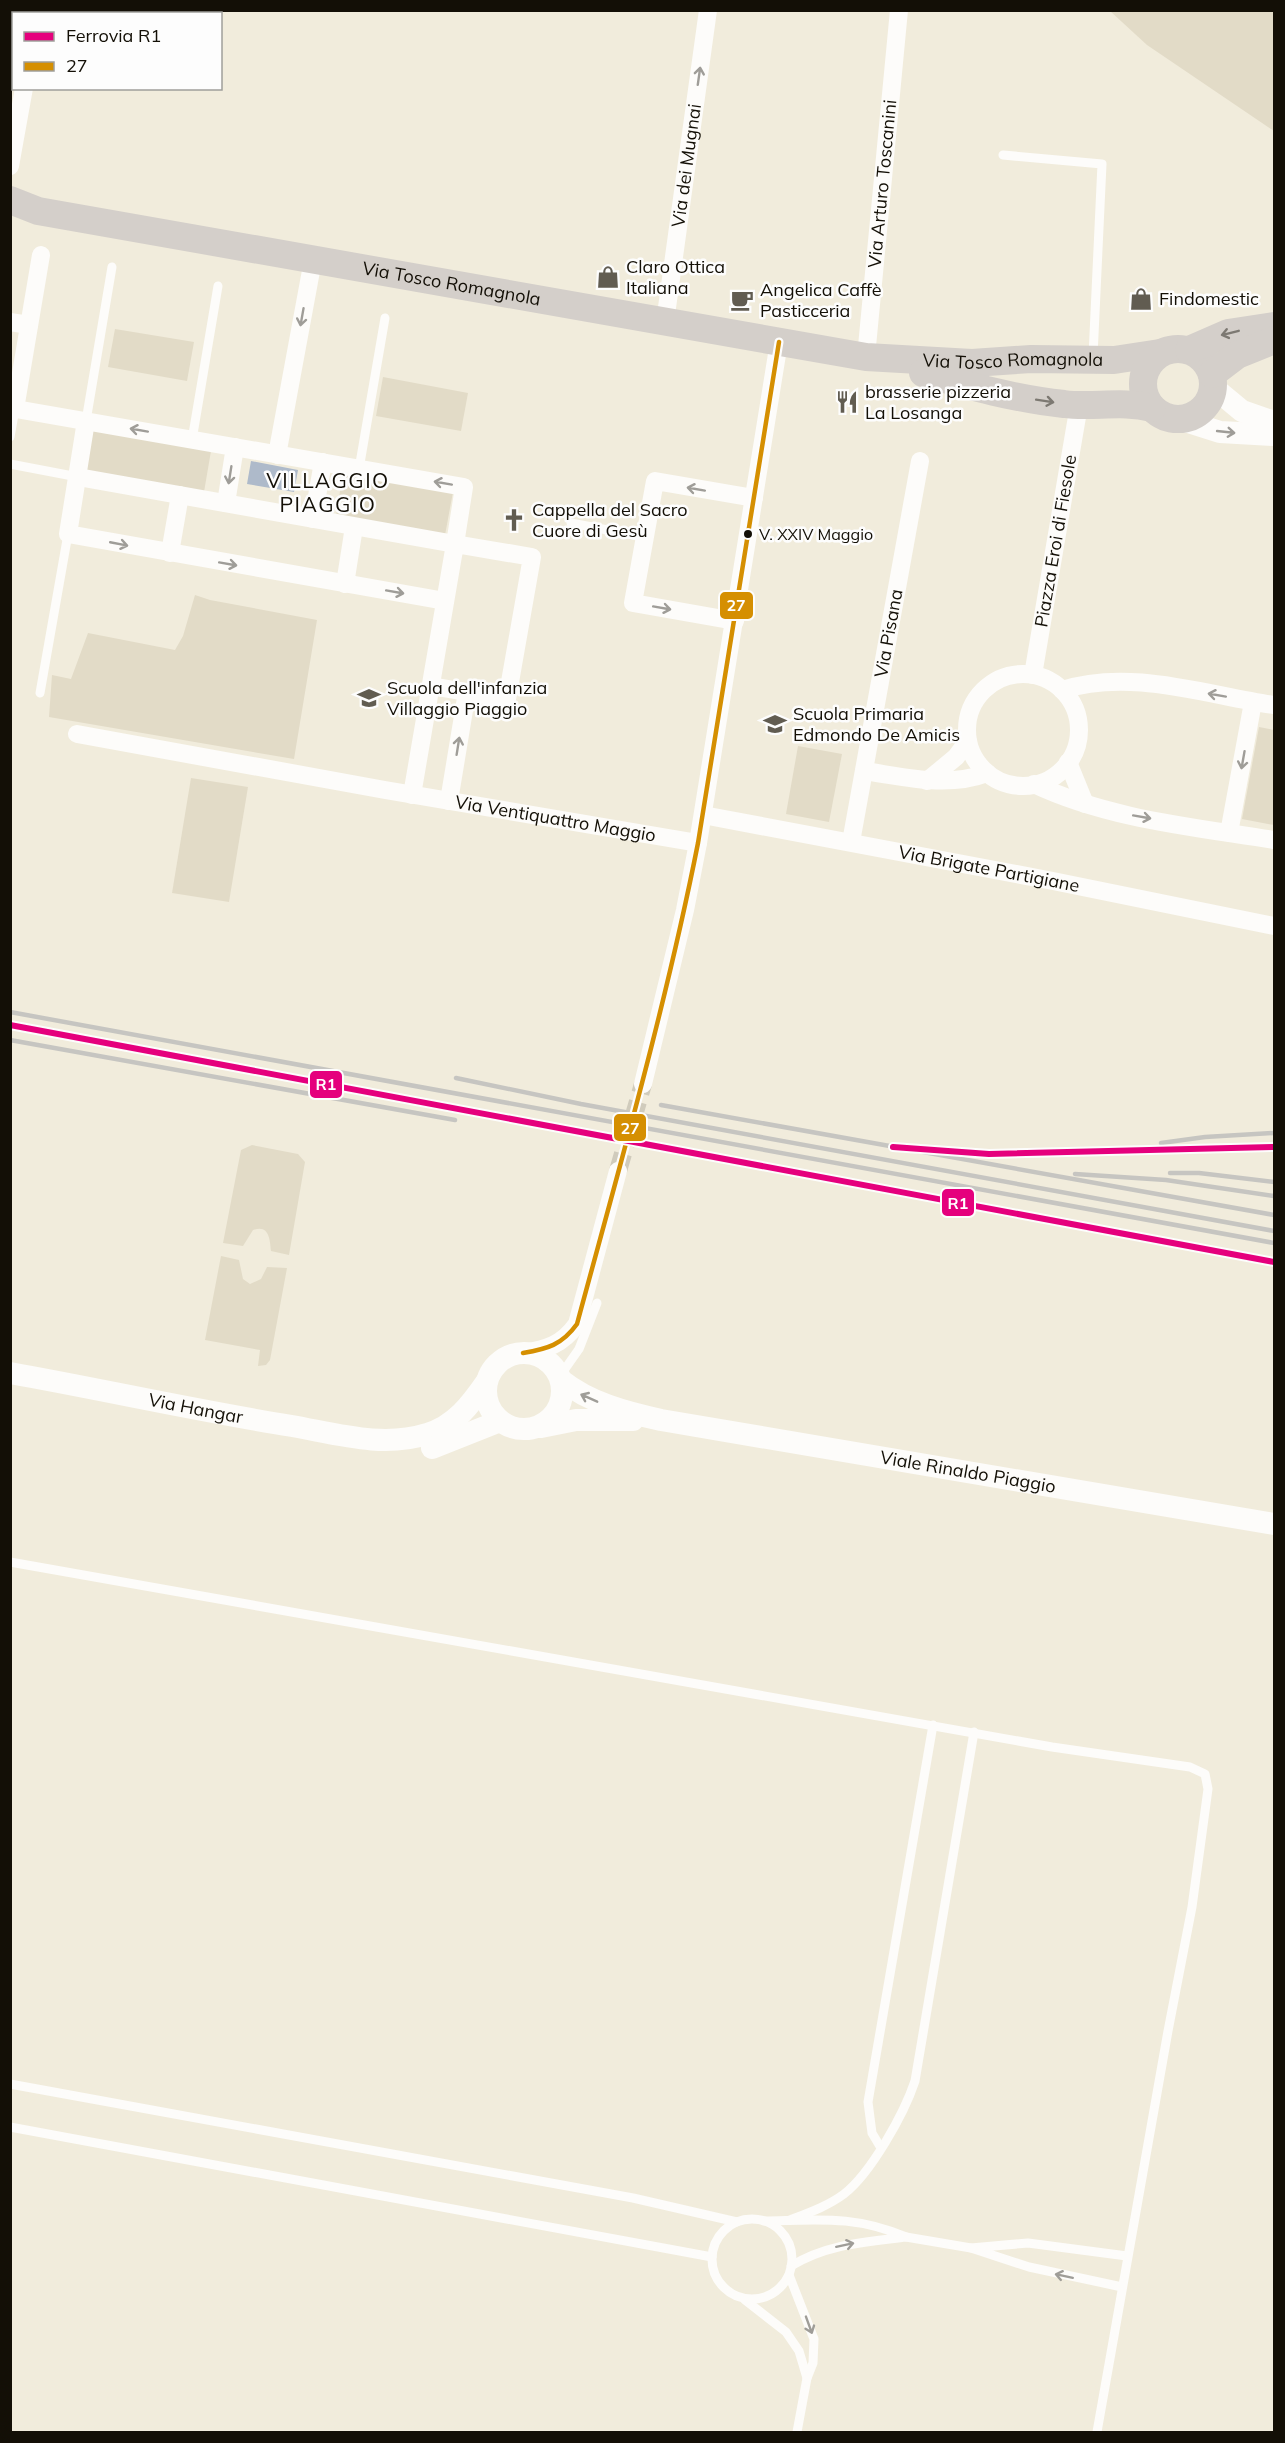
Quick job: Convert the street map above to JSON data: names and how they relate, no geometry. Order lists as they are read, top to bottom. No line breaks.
{"streets":{"main road":["Via Tosco Romagnola"],"street":["Via dei Mugnai","Via Arturo Toscanini","Piazza Eroi di Fiesole","Via Pisana","Via Ventiquattro Maggio","Via Brigate Partigiane","Via Hangar","Viale Rinaldo Piaggio"]},"crossings":[["Via dei Mugnai","Via Tosco Romagnola"],["Via Arturo Toscanini","Via Tosco Romagnola"],["Via Tosco Romagnola","Piazza Eroi di Fiesole"],["Via Pisana","Via Brigate Partigiane"],["Via Hangar","Viale Rinaldo Piaggio"]],"one_way":["Via dei Mugnai"],"districts":["VILLAGGIO PIAGGIO"],"places":{"shop":["Claro Ottica Italiana","Findomestic"],"cafe":["Angelica Caffè Pasticceria"],"restaurant":["brasserie pizzeria La Losanga"],"church":["Cappella del Sacro Cuore di Gesù"],"other":["V. XXIV Maggio"],"school or university":["Scuola dell'infanzia Villaggio Piaggio","Scuola Primaria Edmondo De Amicis"]},"lines":["transit line 27","rail line R1"],"legend":["Ferrovia R1","27"]}
